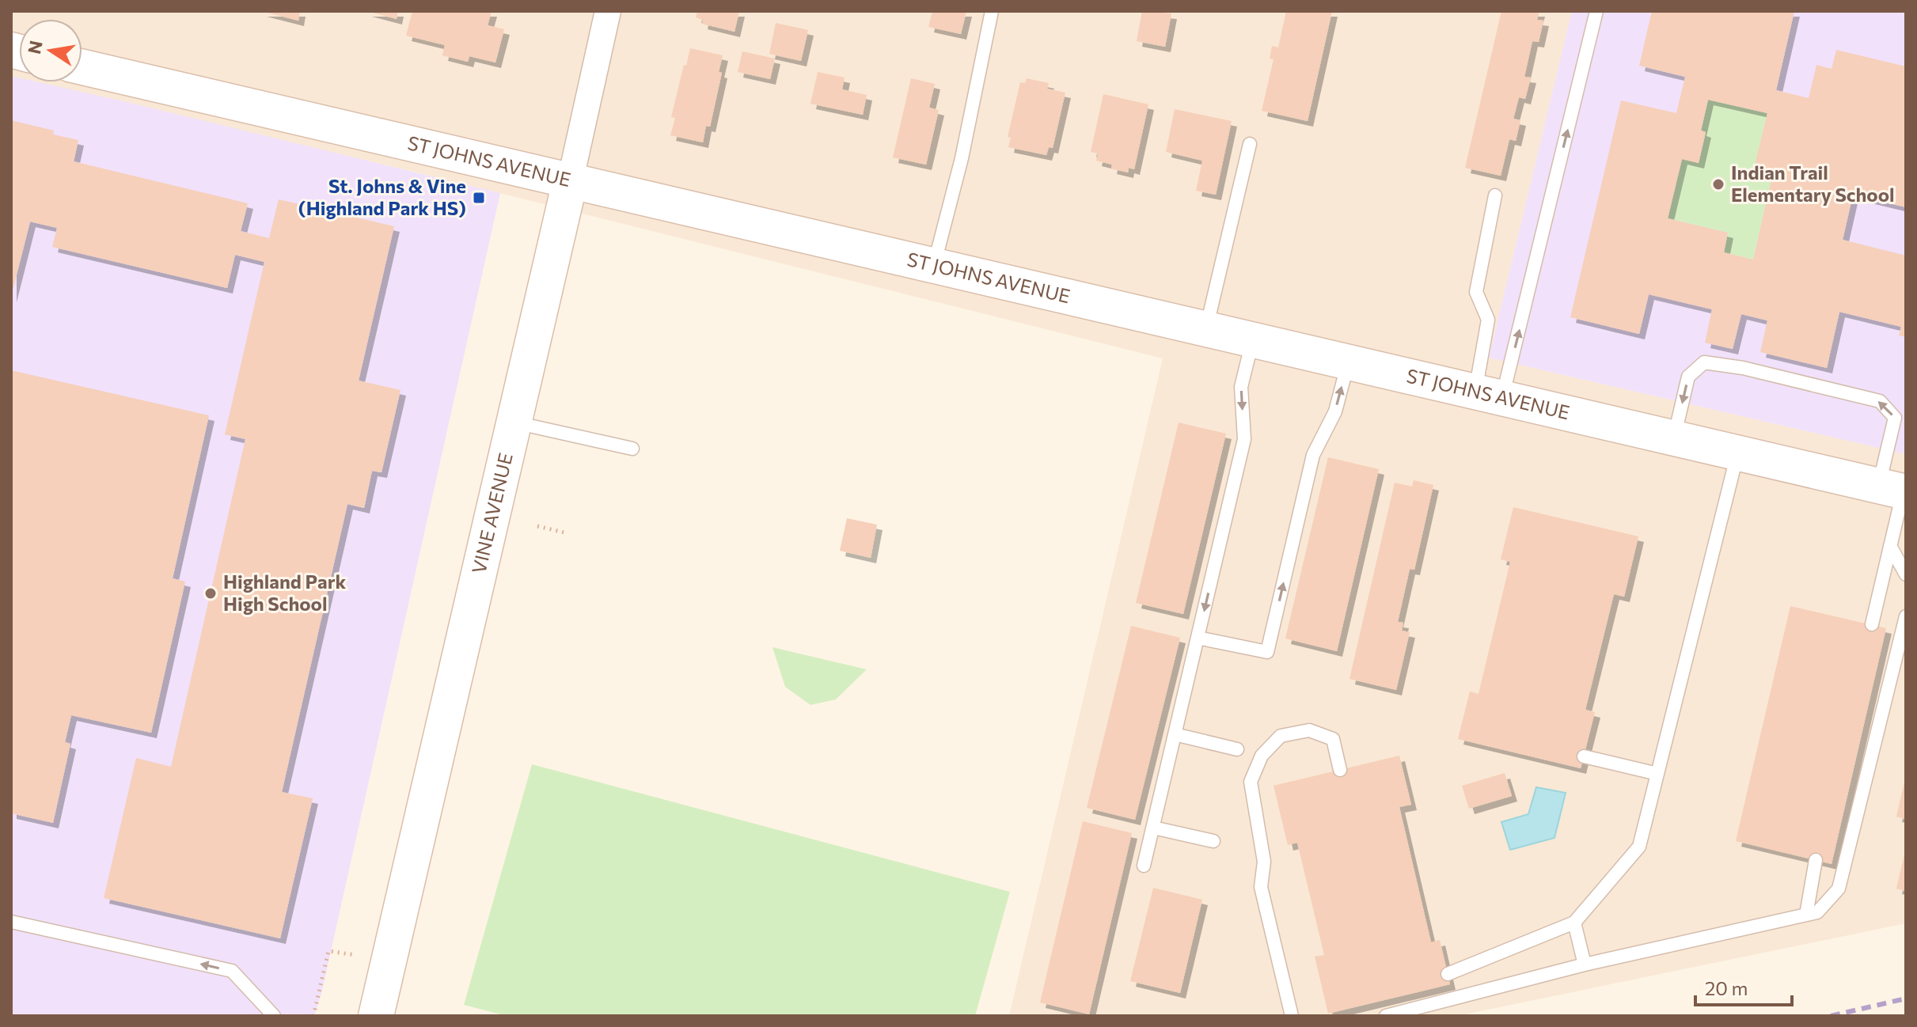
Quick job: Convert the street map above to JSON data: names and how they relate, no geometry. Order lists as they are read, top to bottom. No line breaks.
{"streets":{"street":["ST JOHNS AVENUE","VINE AVENUE"]},"crossings":[["ST JOHNS AVENUE","VINE AVENUE"]],"places":{"other":["Indian Trail Elementary School","Highland Park High School"],"transit":["St. Johns & Vine (Highland Park HS)"]},"scale_bar":"20 m","north":"left"}
